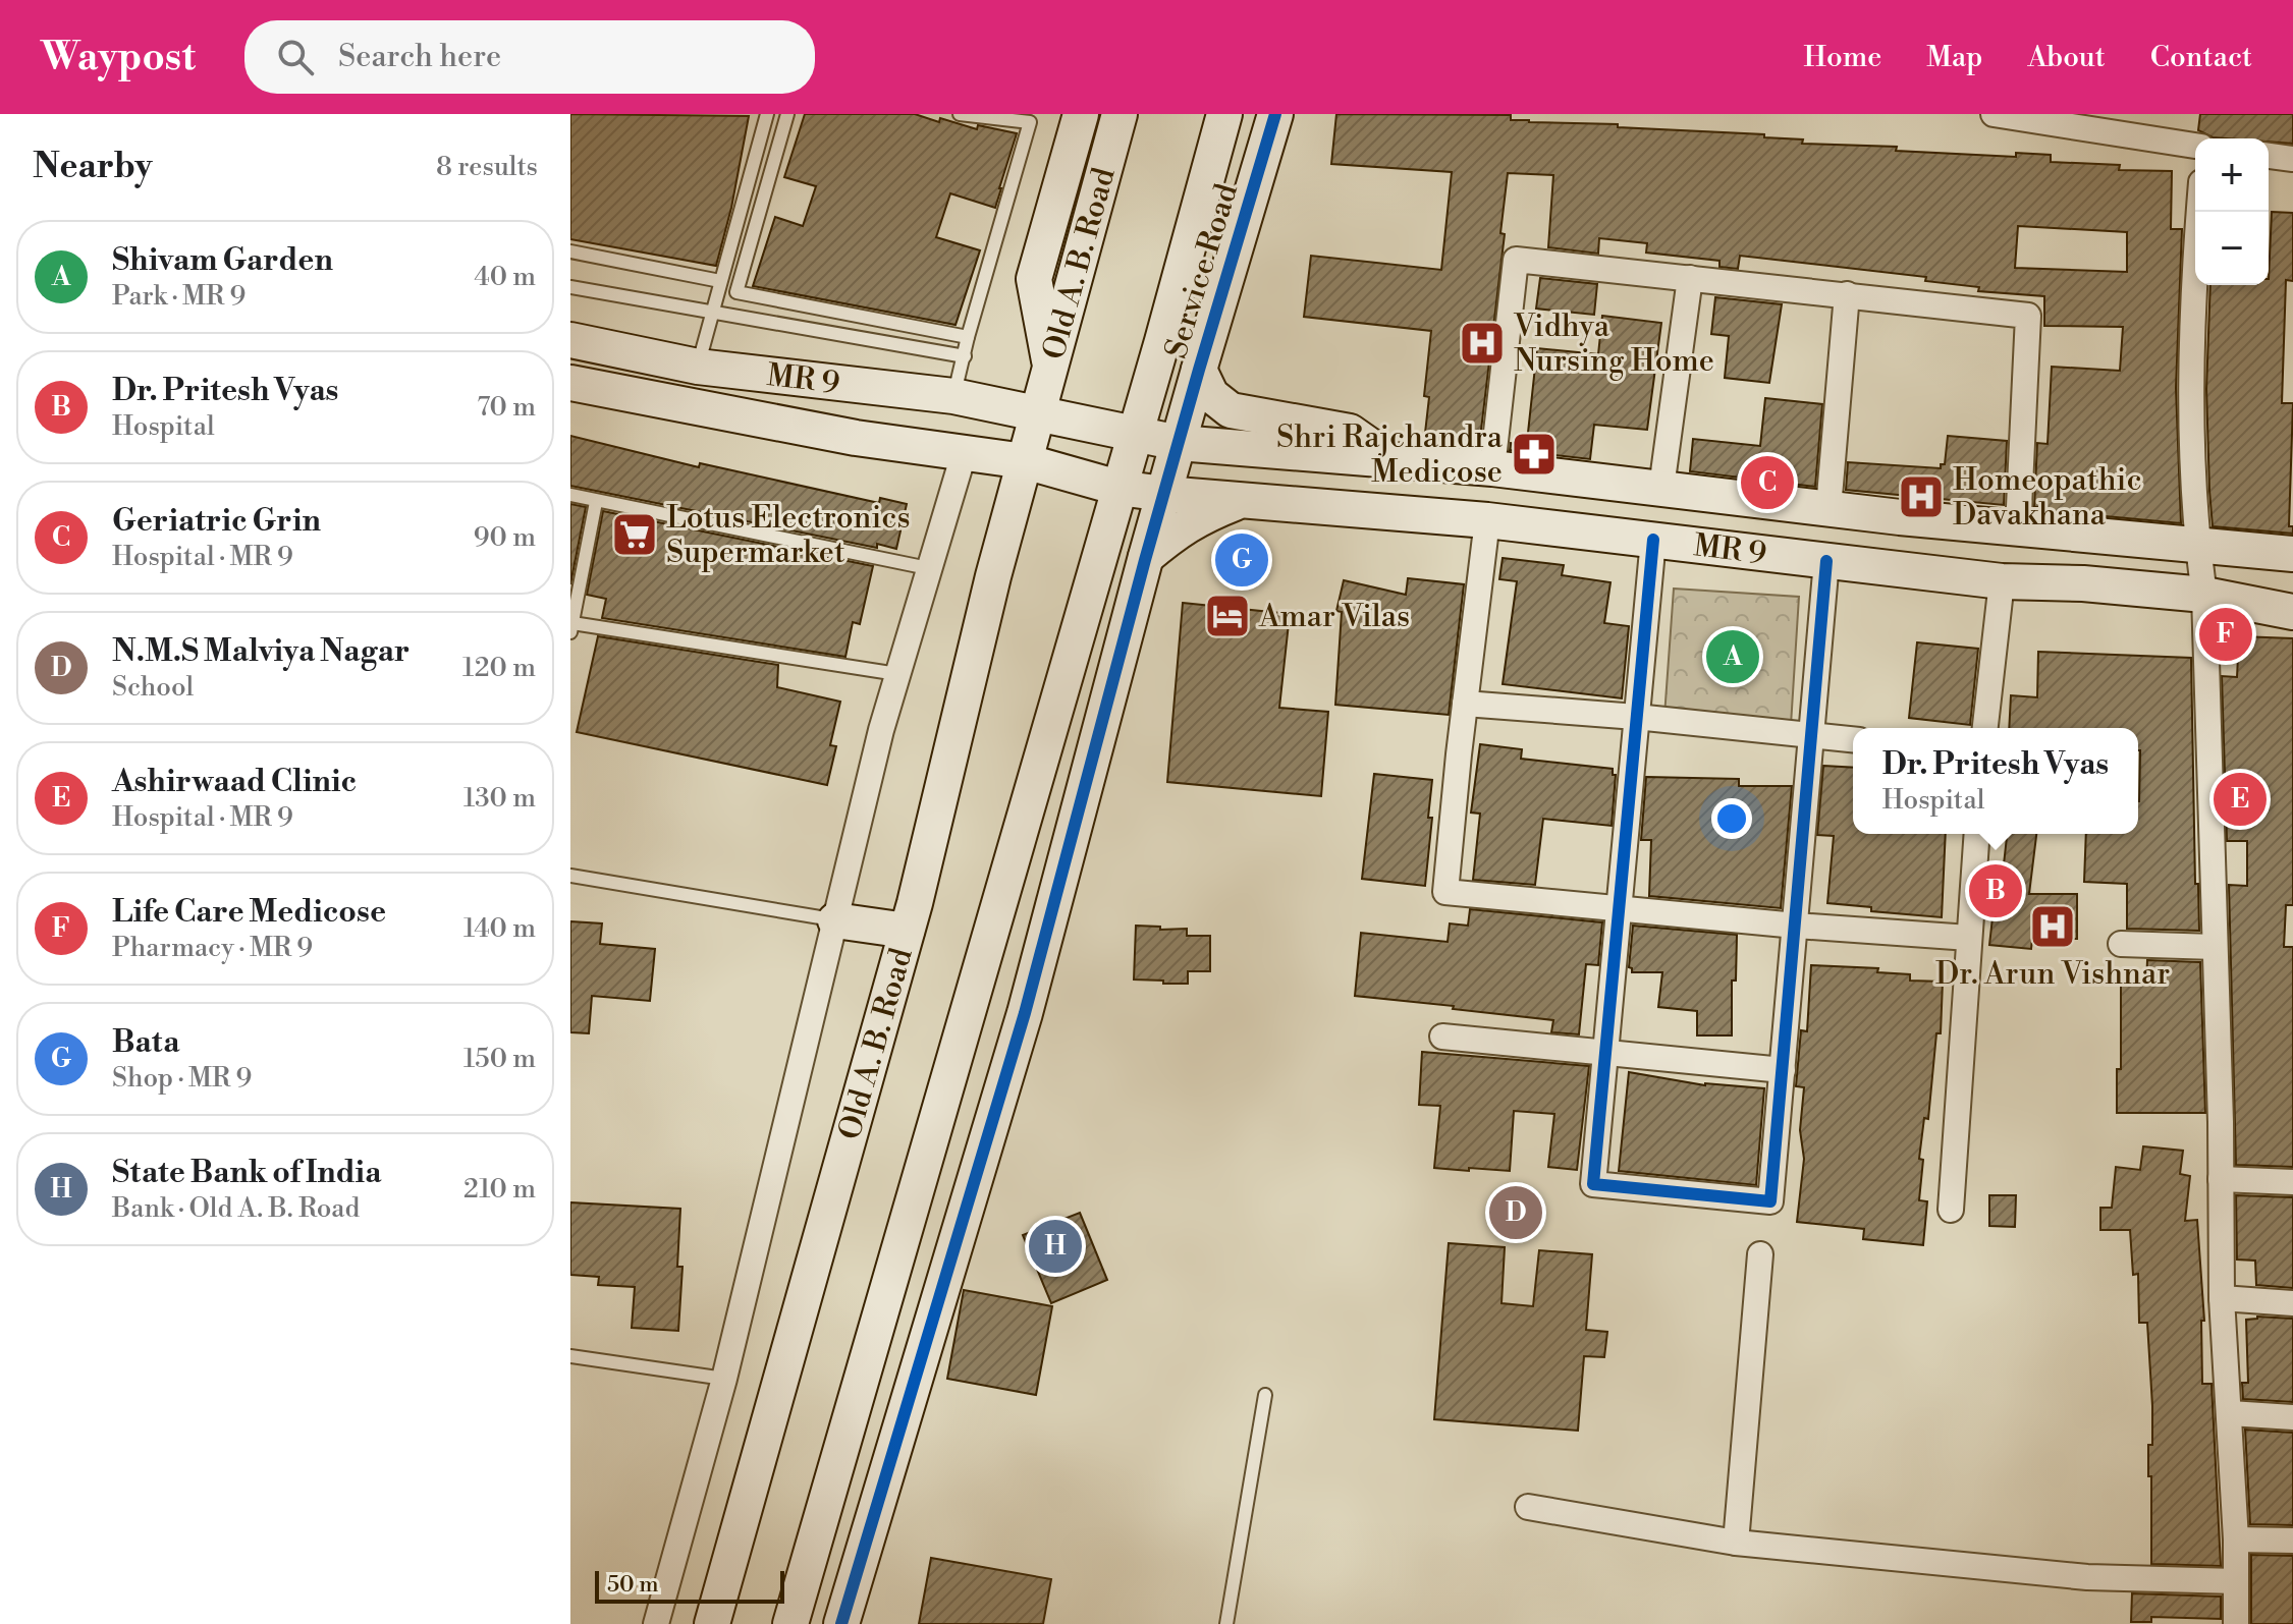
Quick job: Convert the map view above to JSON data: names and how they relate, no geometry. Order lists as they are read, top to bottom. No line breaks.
{"streets":{"main road":["Old A. B. Road","Service Road","MR 9"]},"crossings":[["Old A. B. Road","MR 9"],["Service Road","MR 9"]],"places":{"hospital":["Vidhya Nursing Home","Homeopathic Davakhana","Dr. Arun Vishnar"],"pharmacy":["Shri Rajchandra Medicose"],"supermarket":["Lotus Electronics Supermarket"],"hotel":["Amar Vilas"]},"scale_bar":"50 m","page":{"header":"Waypost","search":"Search here","nav":["Home","Map","About","Contact"],"heading":["Nearby","8 results"],"map_buttons":["+","−"],"list":[{"mark":"A","name":"Shivam Garden","note":"Park · MR 9","value":"40 m"},{"mark":"B","name":"Dr. Pritesh Vyas","note":"Hospital","value":"70 m"},{"mark":"C","name":"Geriatric Grin","note":"Hospital · MR 9","value":"90 m"},{"mark":"D","name":"N.M.S Malviya Nagar","note":"School","value":"120 m"},{"mark":"E","name":"Ashirwaad Clinic","note":"Hospital · MR 9","value":"130 m"},{"mark":"F","name":"Life Care Medicose","note":"Pharmacy · MR 9","value":"140 m"},{"mark":"G","name":"Bata","note":"Shop · MR 9","value":"150 m"},{"mark":"H","name":"State Bank of India","note":"Bank · Old A. B. Road","value":"210 m"}],"pins":["C","G","F","A","E","B","D","H"],"popup":["Dr. Pritesh Vyas","Hospital"],"scale":"50 m"}}
